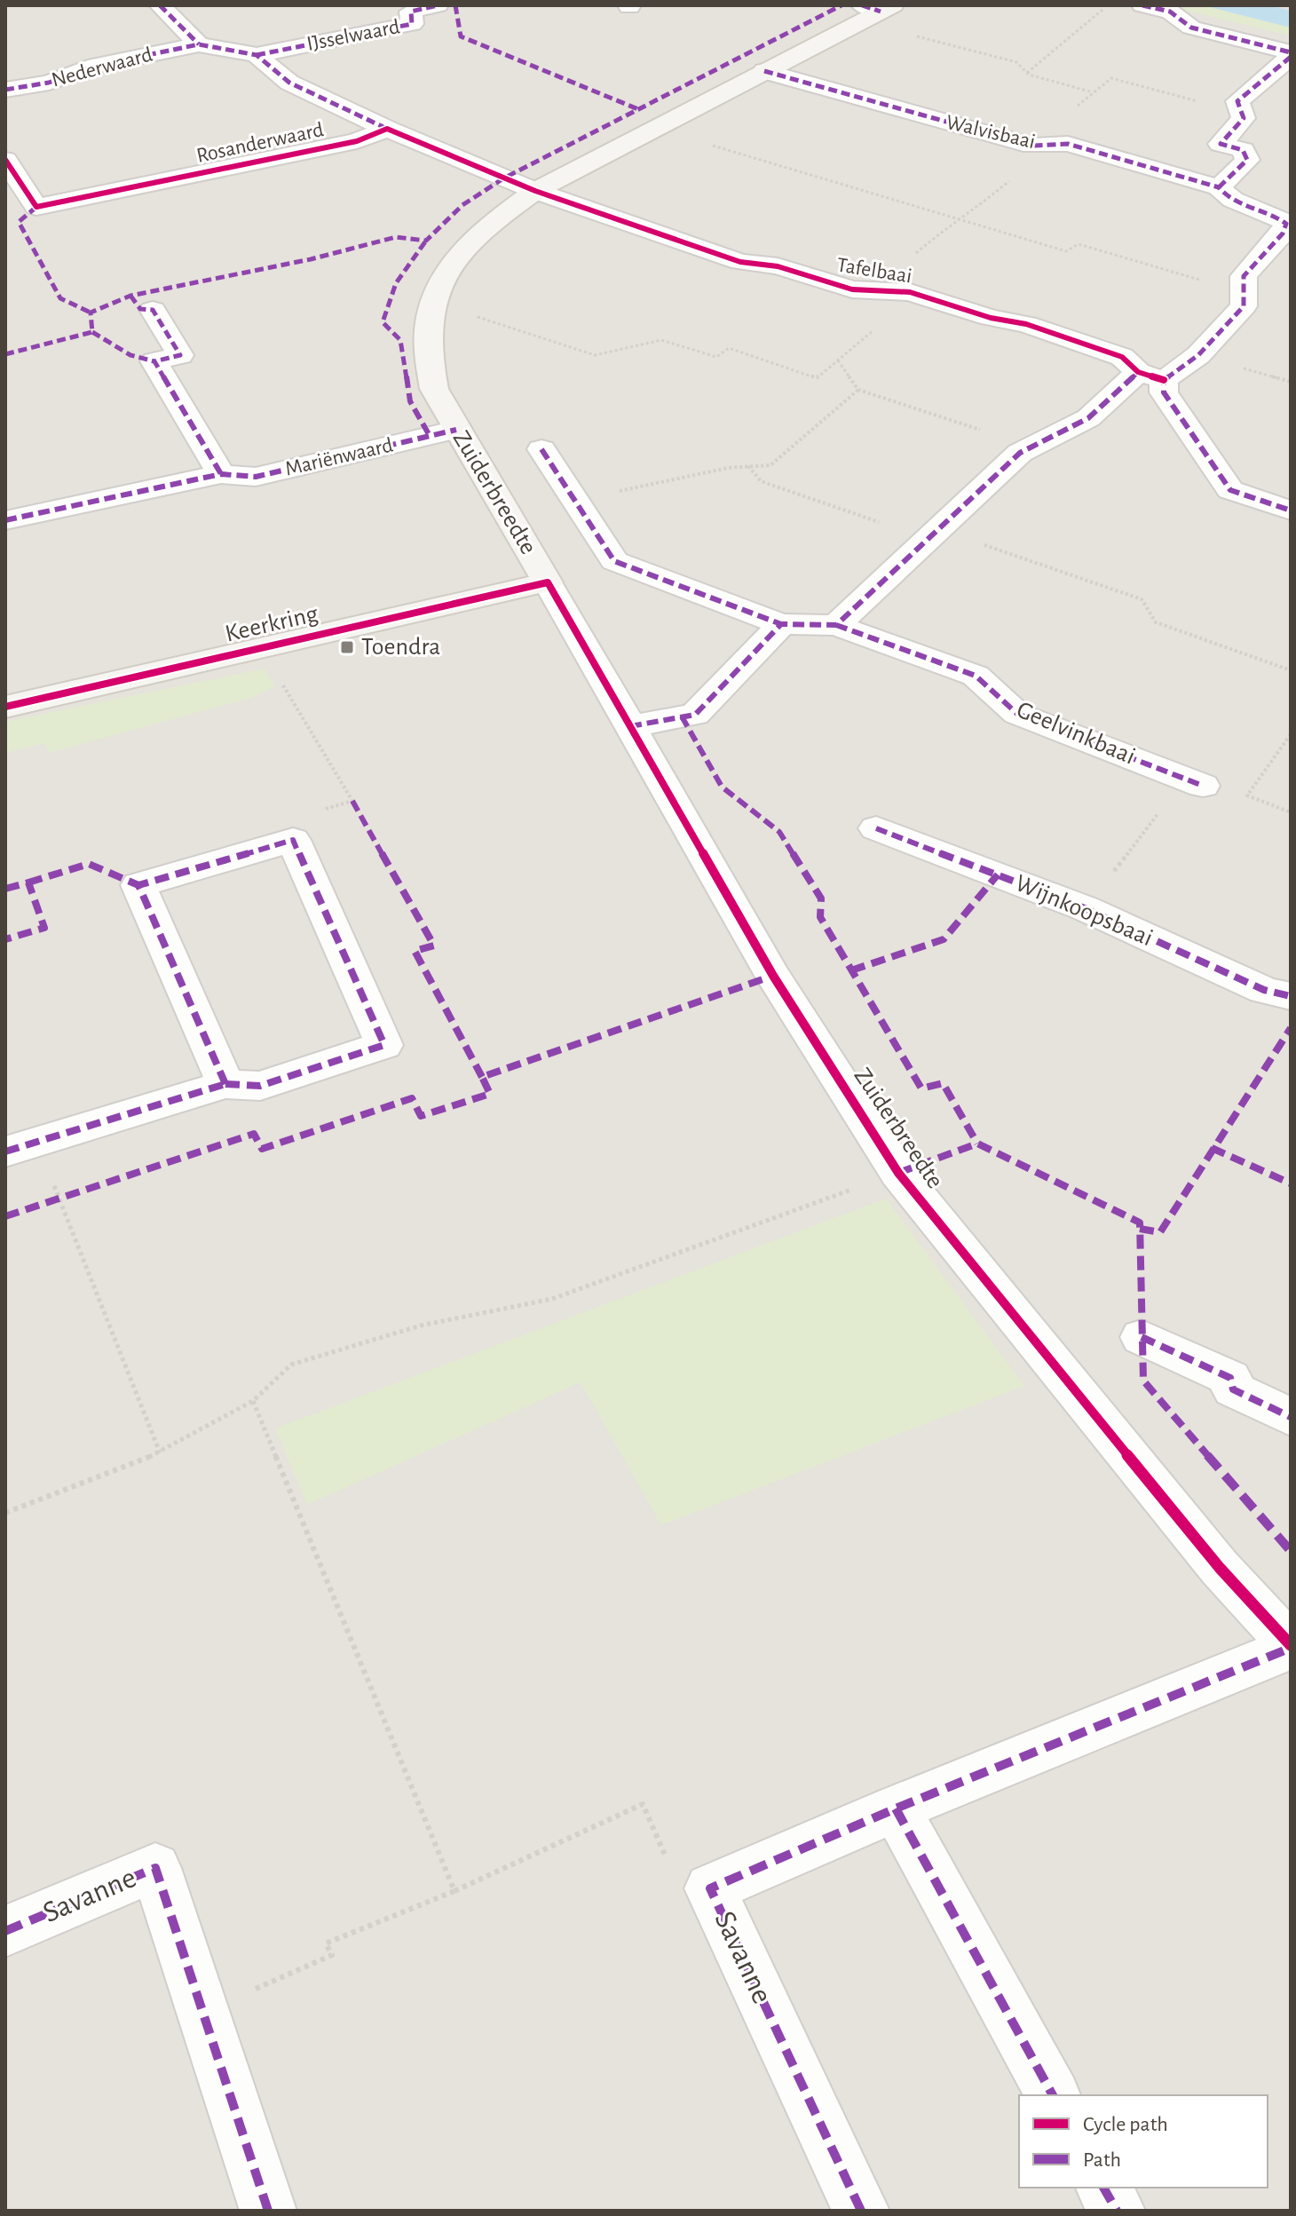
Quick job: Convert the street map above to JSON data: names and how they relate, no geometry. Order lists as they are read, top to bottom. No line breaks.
{"streets":{"street":["IJsselwaard","Nederwaard","Walvisbaai","Rosanderwaard","Tafelbaai","Mariënwaard","Zuiderbreedte","Keerkring","Geelvinkbaai","Wijnkoopsbaai","Savanne"]},"crossings":[["IJsselwaard","Nederwaard"],["Nederwaard","Rosanderwaard"],["Walvisbaai","Zuiderbreedte"],["Tafelbaai","Zuiderbreedte"],["Mariënwaard","Zuiderbreedte"],["Zuiderbreedte","Keerkring"],["Zuiderbreedte","Savanne"]],"places":{"transit":["Toendra"]},"legend":["Cycle path","Path"]}
